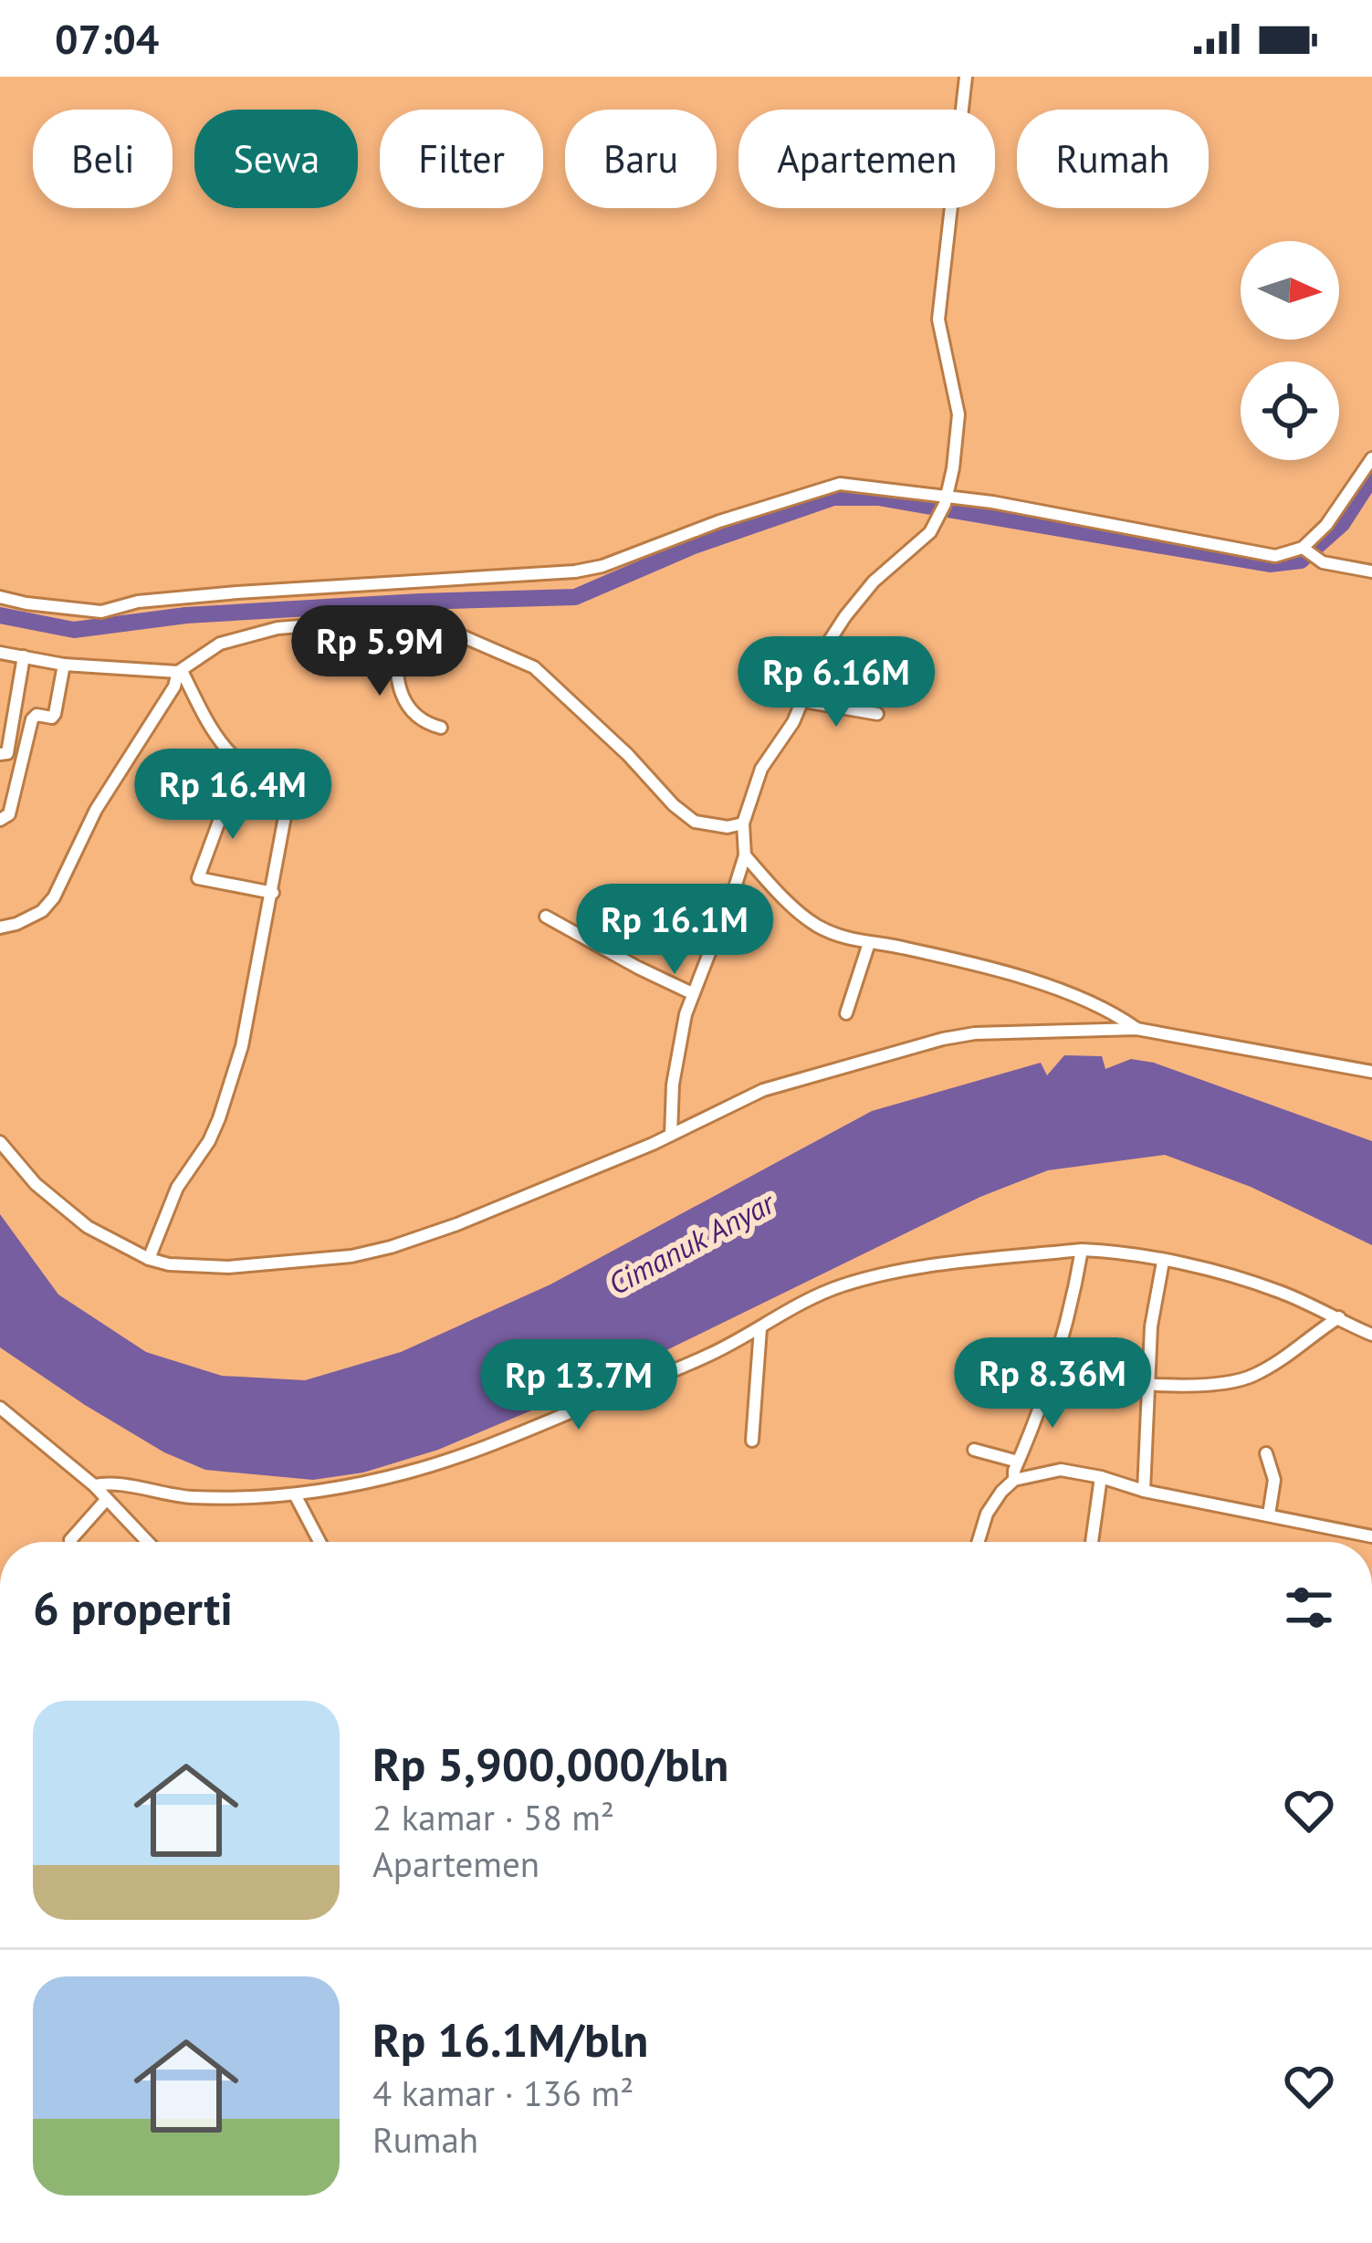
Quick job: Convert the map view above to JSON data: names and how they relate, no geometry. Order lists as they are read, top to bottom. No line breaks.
{"water":["Cimanuk Anyar"],"north":"right","page":{"status":"07:04","chip":["Beli","Sewa","Filter","Baru","Apartemen","Rumah"],"price":["Rp 5.9M","Rp 6.16M","Rp 16.4M","Rp 16.1M","Rp 8.36M","Rp 13.7M"],"heading":"6 properti","list":[{"name":"Rp 5,900,000/bln","note":"2 kamar · 58 m² · Apartemen"},{"name":"Rp 16.1M/bln","note":"4 kamar · 136 m² · Rumah"}]}}
